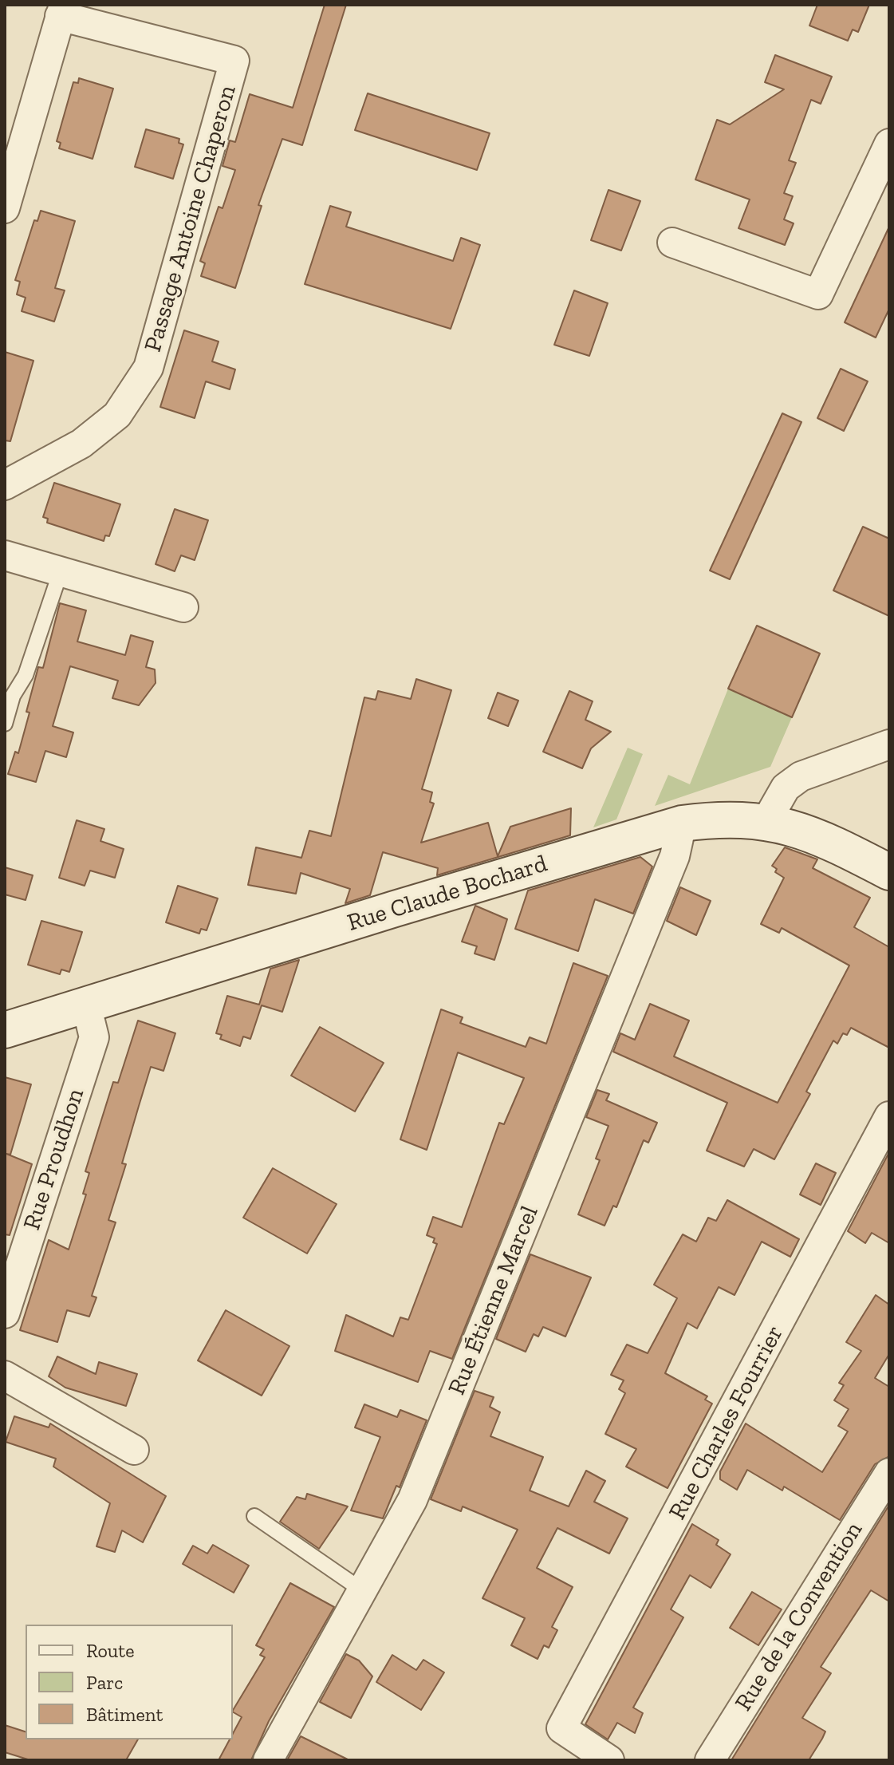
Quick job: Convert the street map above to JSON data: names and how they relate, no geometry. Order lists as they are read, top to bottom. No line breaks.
{"streets":{"main road":["Rue Claude Bochard"],"street":["Passage Antoine Chaperon","Rue Proudhon","Rue Étienne Marcel","Rue Charles Fourrier","Rue de la Convention"]},"crossings":[["Rue Claude Bochard","Rue Proudhon"],["Rue Claude Bochard","Rue Étienne Marcel"]],"legend":["Route","Parc","Bâtiment"]}
